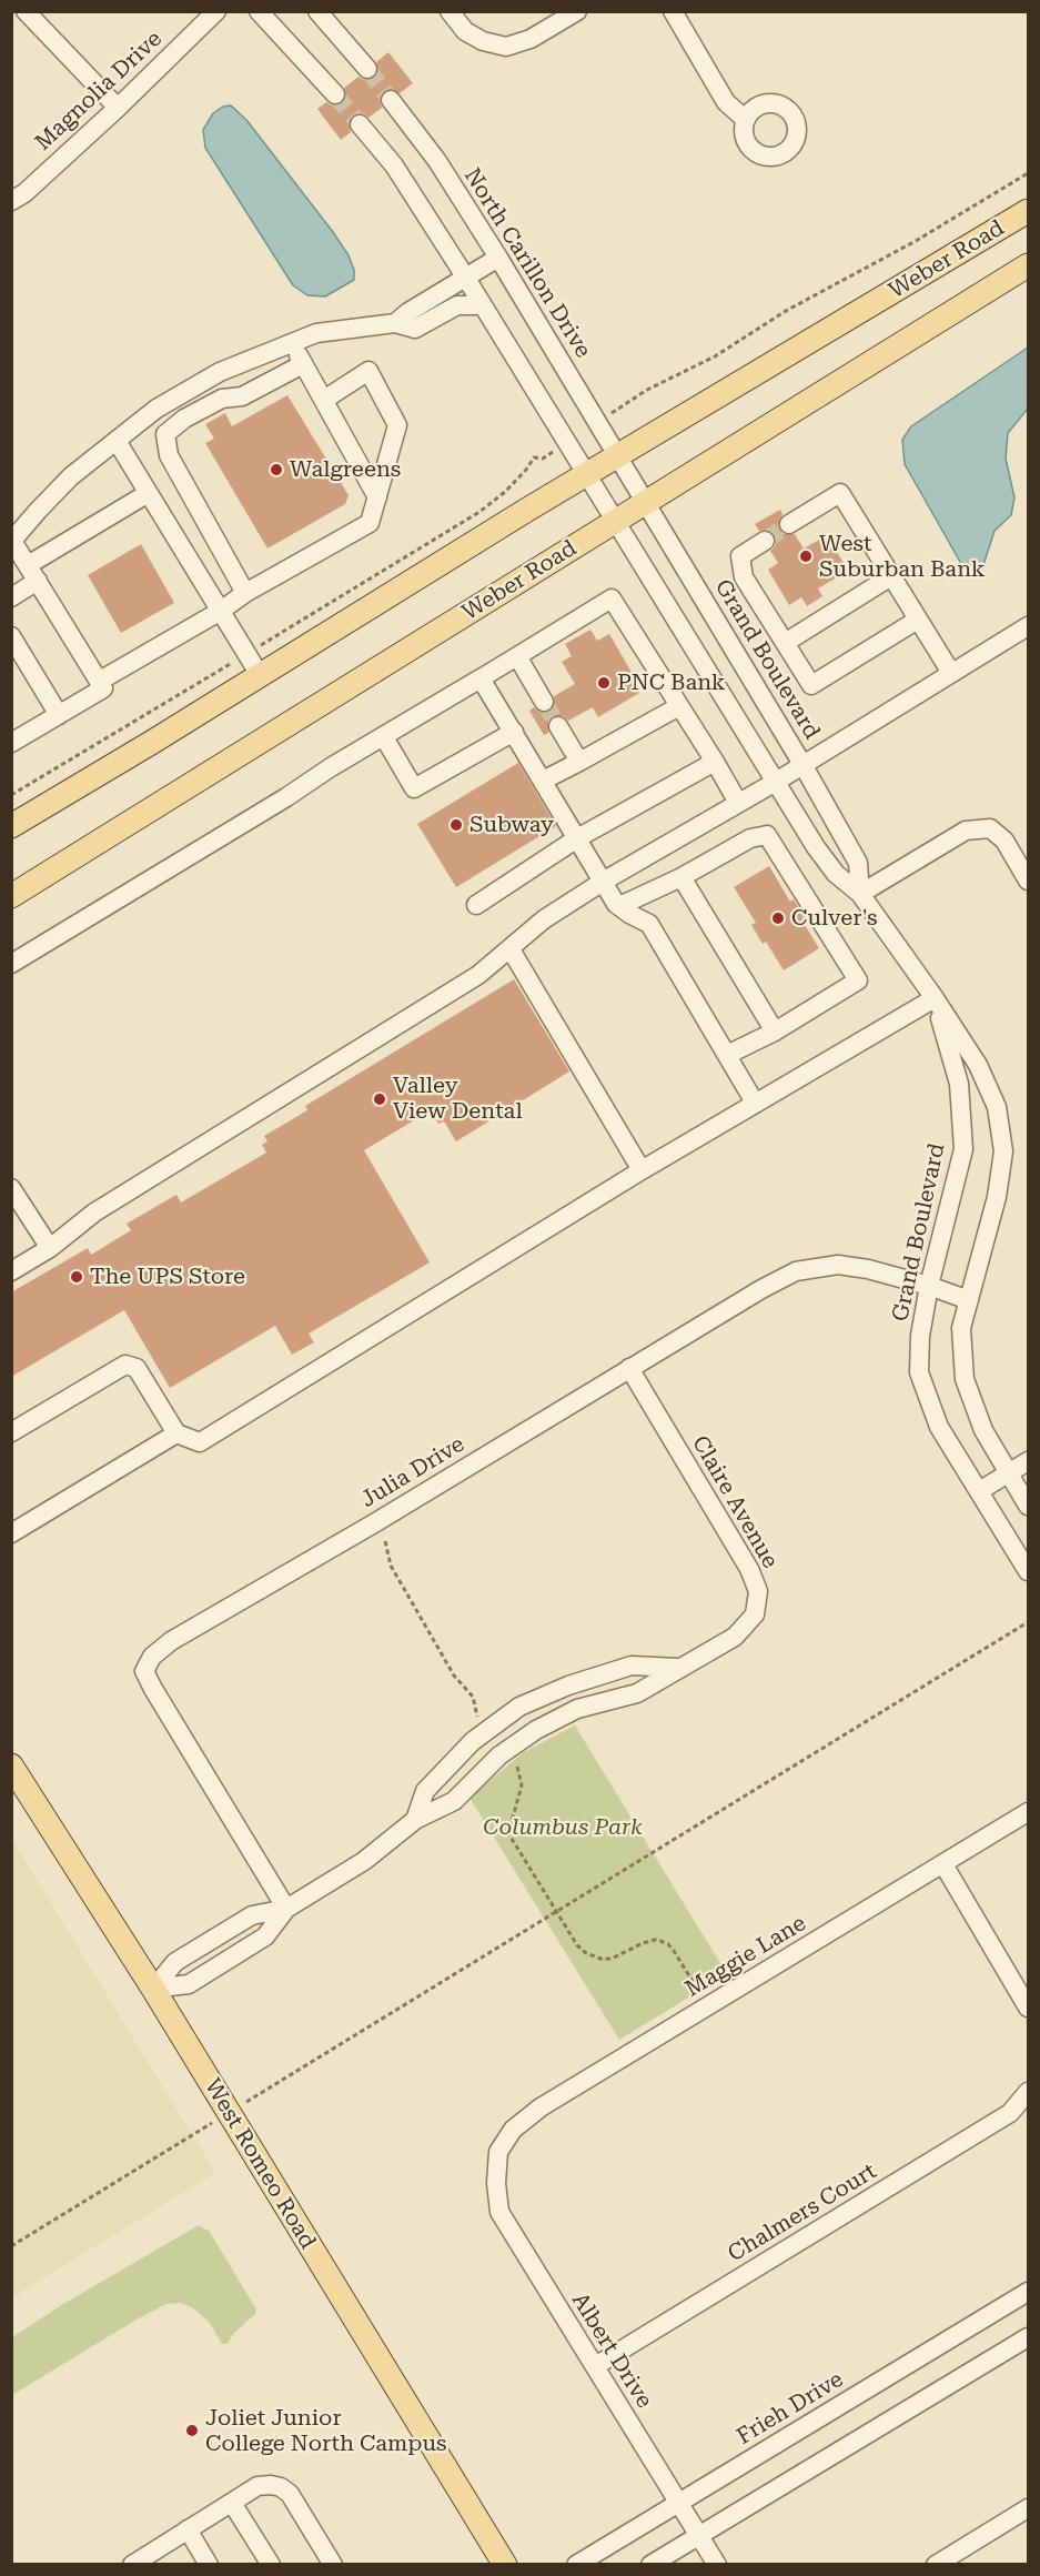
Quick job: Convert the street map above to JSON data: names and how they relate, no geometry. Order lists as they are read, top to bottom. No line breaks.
{"streets":{"main road":["Weber Road","West Romeo Road"],"street":["Magnolia Drive","North Carillon Drive","Grand Boulevard","Julia Drive","Claire Avenue","Maggie Lane","Chalmers Court","Albert Drive","Frieh Drive"]},"crossings":[["Weber Road","North Carillon Drive"],["Weber Road","Grand Boulevard"],["North Carillon Drive","Grand Boulevard"],["Grand Boulevard","Julia Drive"],["Julia Drive","Claire Avenue"],["Claire Avenue","West Romeo Road"],["Maggie Lane","Albert Drive"],["Chalmers Court","Albert Drive"],["Albert Drive","Frieh Drive"]],"parks":["Columbus Park"],"places":["Walgreens","West Suburban Bank","PNC Bank","Subway","Culver's","Valley View Dental","The UPS Store","Joliet Junior College North Campus"]}
